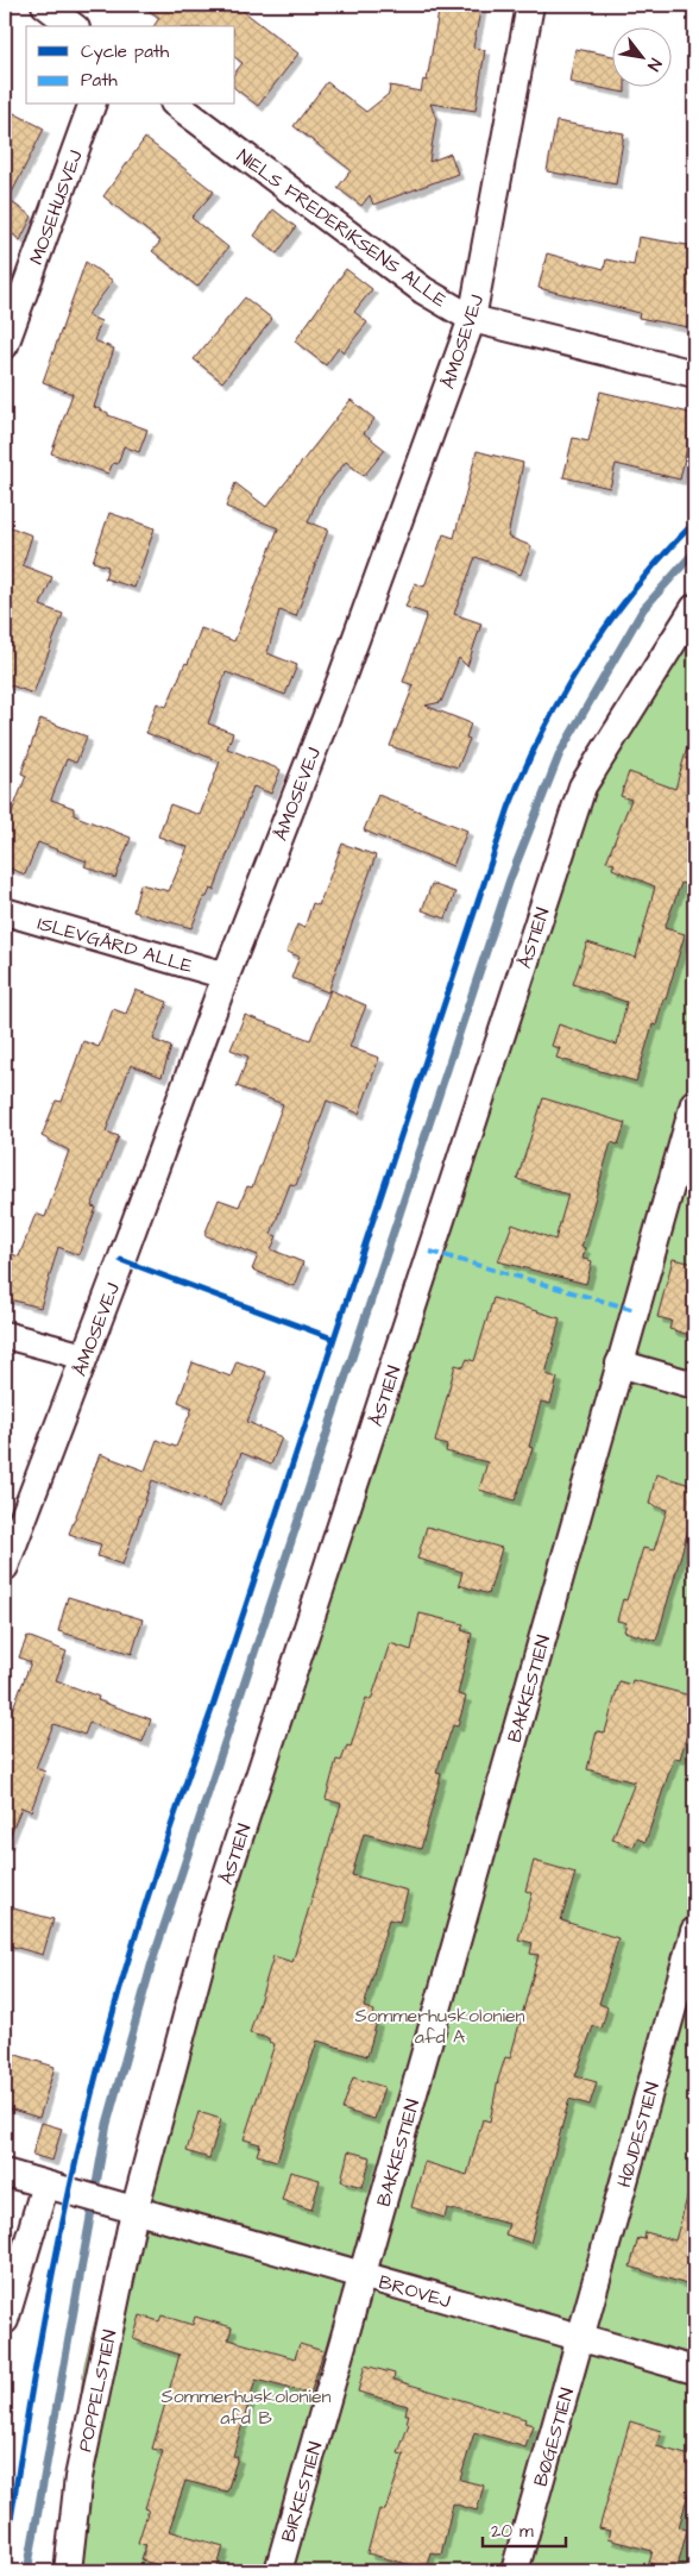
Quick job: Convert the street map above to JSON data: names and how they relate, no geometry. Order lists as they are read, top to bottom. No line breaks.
{"streets":{"street":["MOSEHUSVEJ","NIELS FREDERIKSENS ALLE","ÅMOSEVEJ","ÅSTIEN","ISLEVGÅRD ALLE","BAKKESTIEN","HØJDESTIEN","BROVEJ","POPPELSTIEN","BØGESTIEN","BIRKESTIEN"]},"crossings":[["NIELS FREDERIKSENS ALLE","ÅMOSEVEJ"],["ÅMOSEVEJ","ISLEVGÅRD ALLE"],["ÅSTIEN","BROVEJ"],["ÅSTIEN","POPPELSTIEN"],["BAKKESTIEN","BROVEJ"],["BAKKESTIEN","BIRKESTIEN"],["HØJDESTIEN","BROVEJ"],["HØJDESTIEN","BØGESTIEN"],["BROVEJ","POPPELSTIEN"],["BROVEJ","BØGESTIEN"],["BROVEJ","BIRKESTIEN"]],"parks":["Sommerhuskolonien afd A","Sommerhuskolonien afd B"],"legend":["Cycle path","Path"],"scale_bar":"20 m","north":"bottom right"}
